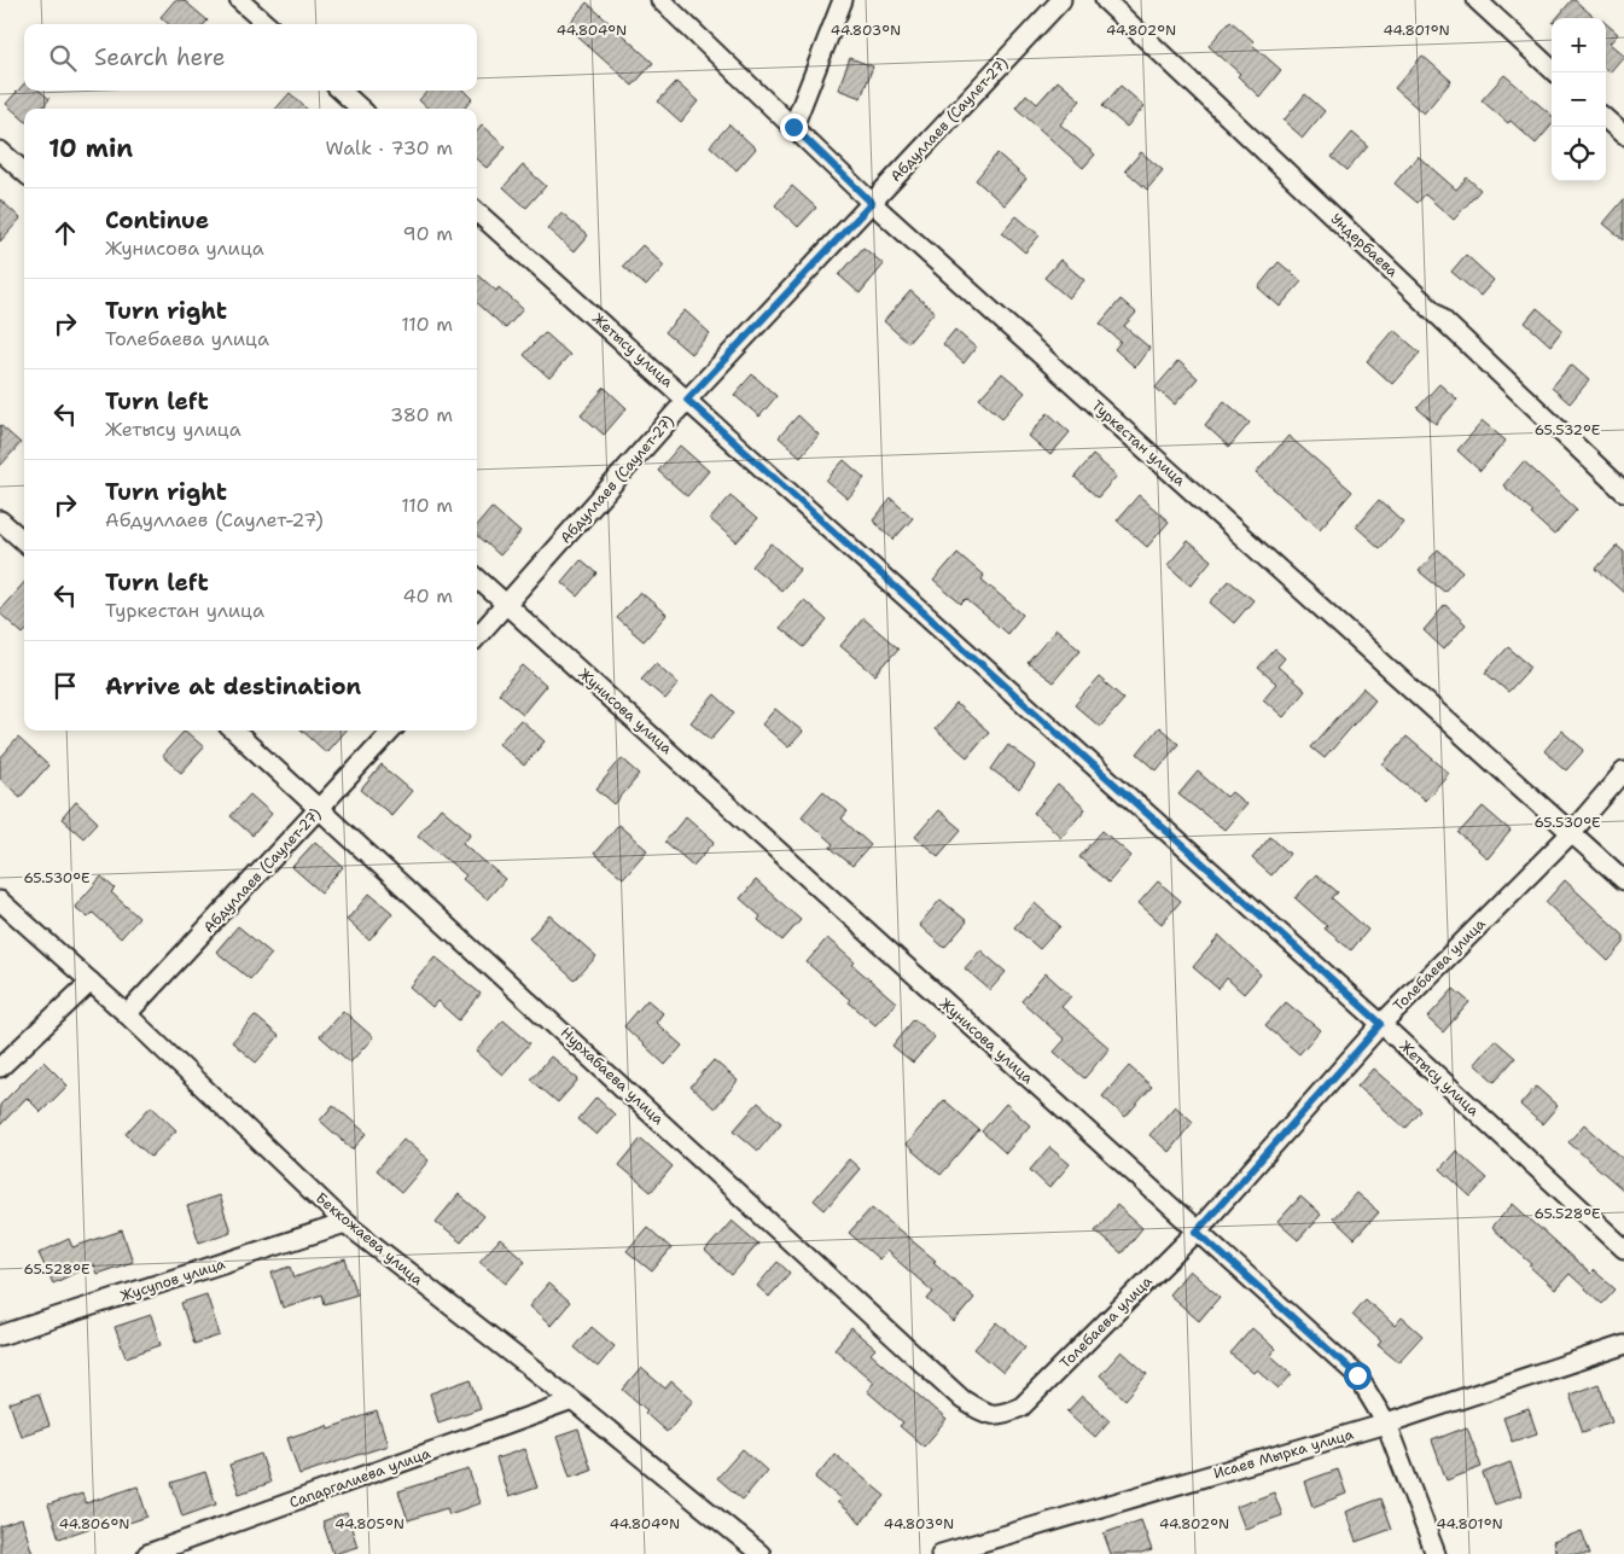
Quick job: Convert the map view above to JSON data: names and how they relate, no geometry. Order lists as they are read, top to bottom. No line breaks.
{"streets":{"street":["Абдуллаев (Саулет-27)","Ундербаева","Жетысу улица","Туркестан улица","Жунисова улица","Толебаева улица","Нурхабаева улица","Беккожаева улица","Жусупов улица","Исаев Мырка улица","Сапаргалиева улица"]},"crossings":[["Абдуллаев (Саулет-27)","Жетысу улица"],["Абдуллаев (Саулет-27)","Туркестан улица"],["Абдуллаев (Саулет-27)","Жунисова улица"],["Абдуллаев (Саулет-27)","Нурхабаева улица"],["Абдуллаев (Саулет-27)","Беккожаева улица"],["Жетысу улица","Толебаева улица"],["Туркестан улица","Толебаева улица"],["Жунисова улица","Толебаева улица"],["Жунисова улица","Исаев Мырка улица"],["Толебаева улица","Нурхабаева улица"],["Беккожаева улица","Жусупов улица"],["Беккожаева улица","Сапаргалиева улица"]],"page":{"map_buttons":["+","−"],"search":"Search here","heading":["10 min","Walk · 730 m"],"list":[["Continue","Жунисова улица","90 m"],["Turn right","Толебаева улица","110 m"],["Turn left","Жетысу улица","380 m"],["Turn right","Абдуллаев (Саулет-27)","110 m"],["Turn left","Туркестан улица","40 m"],"Arrive at destination"]},"coordinates":["44.804°N","44.803°N","44.802°N","44.801°N","65.532°E","65.530°E","65.528°E","44.806°N","44.805°N"]}
